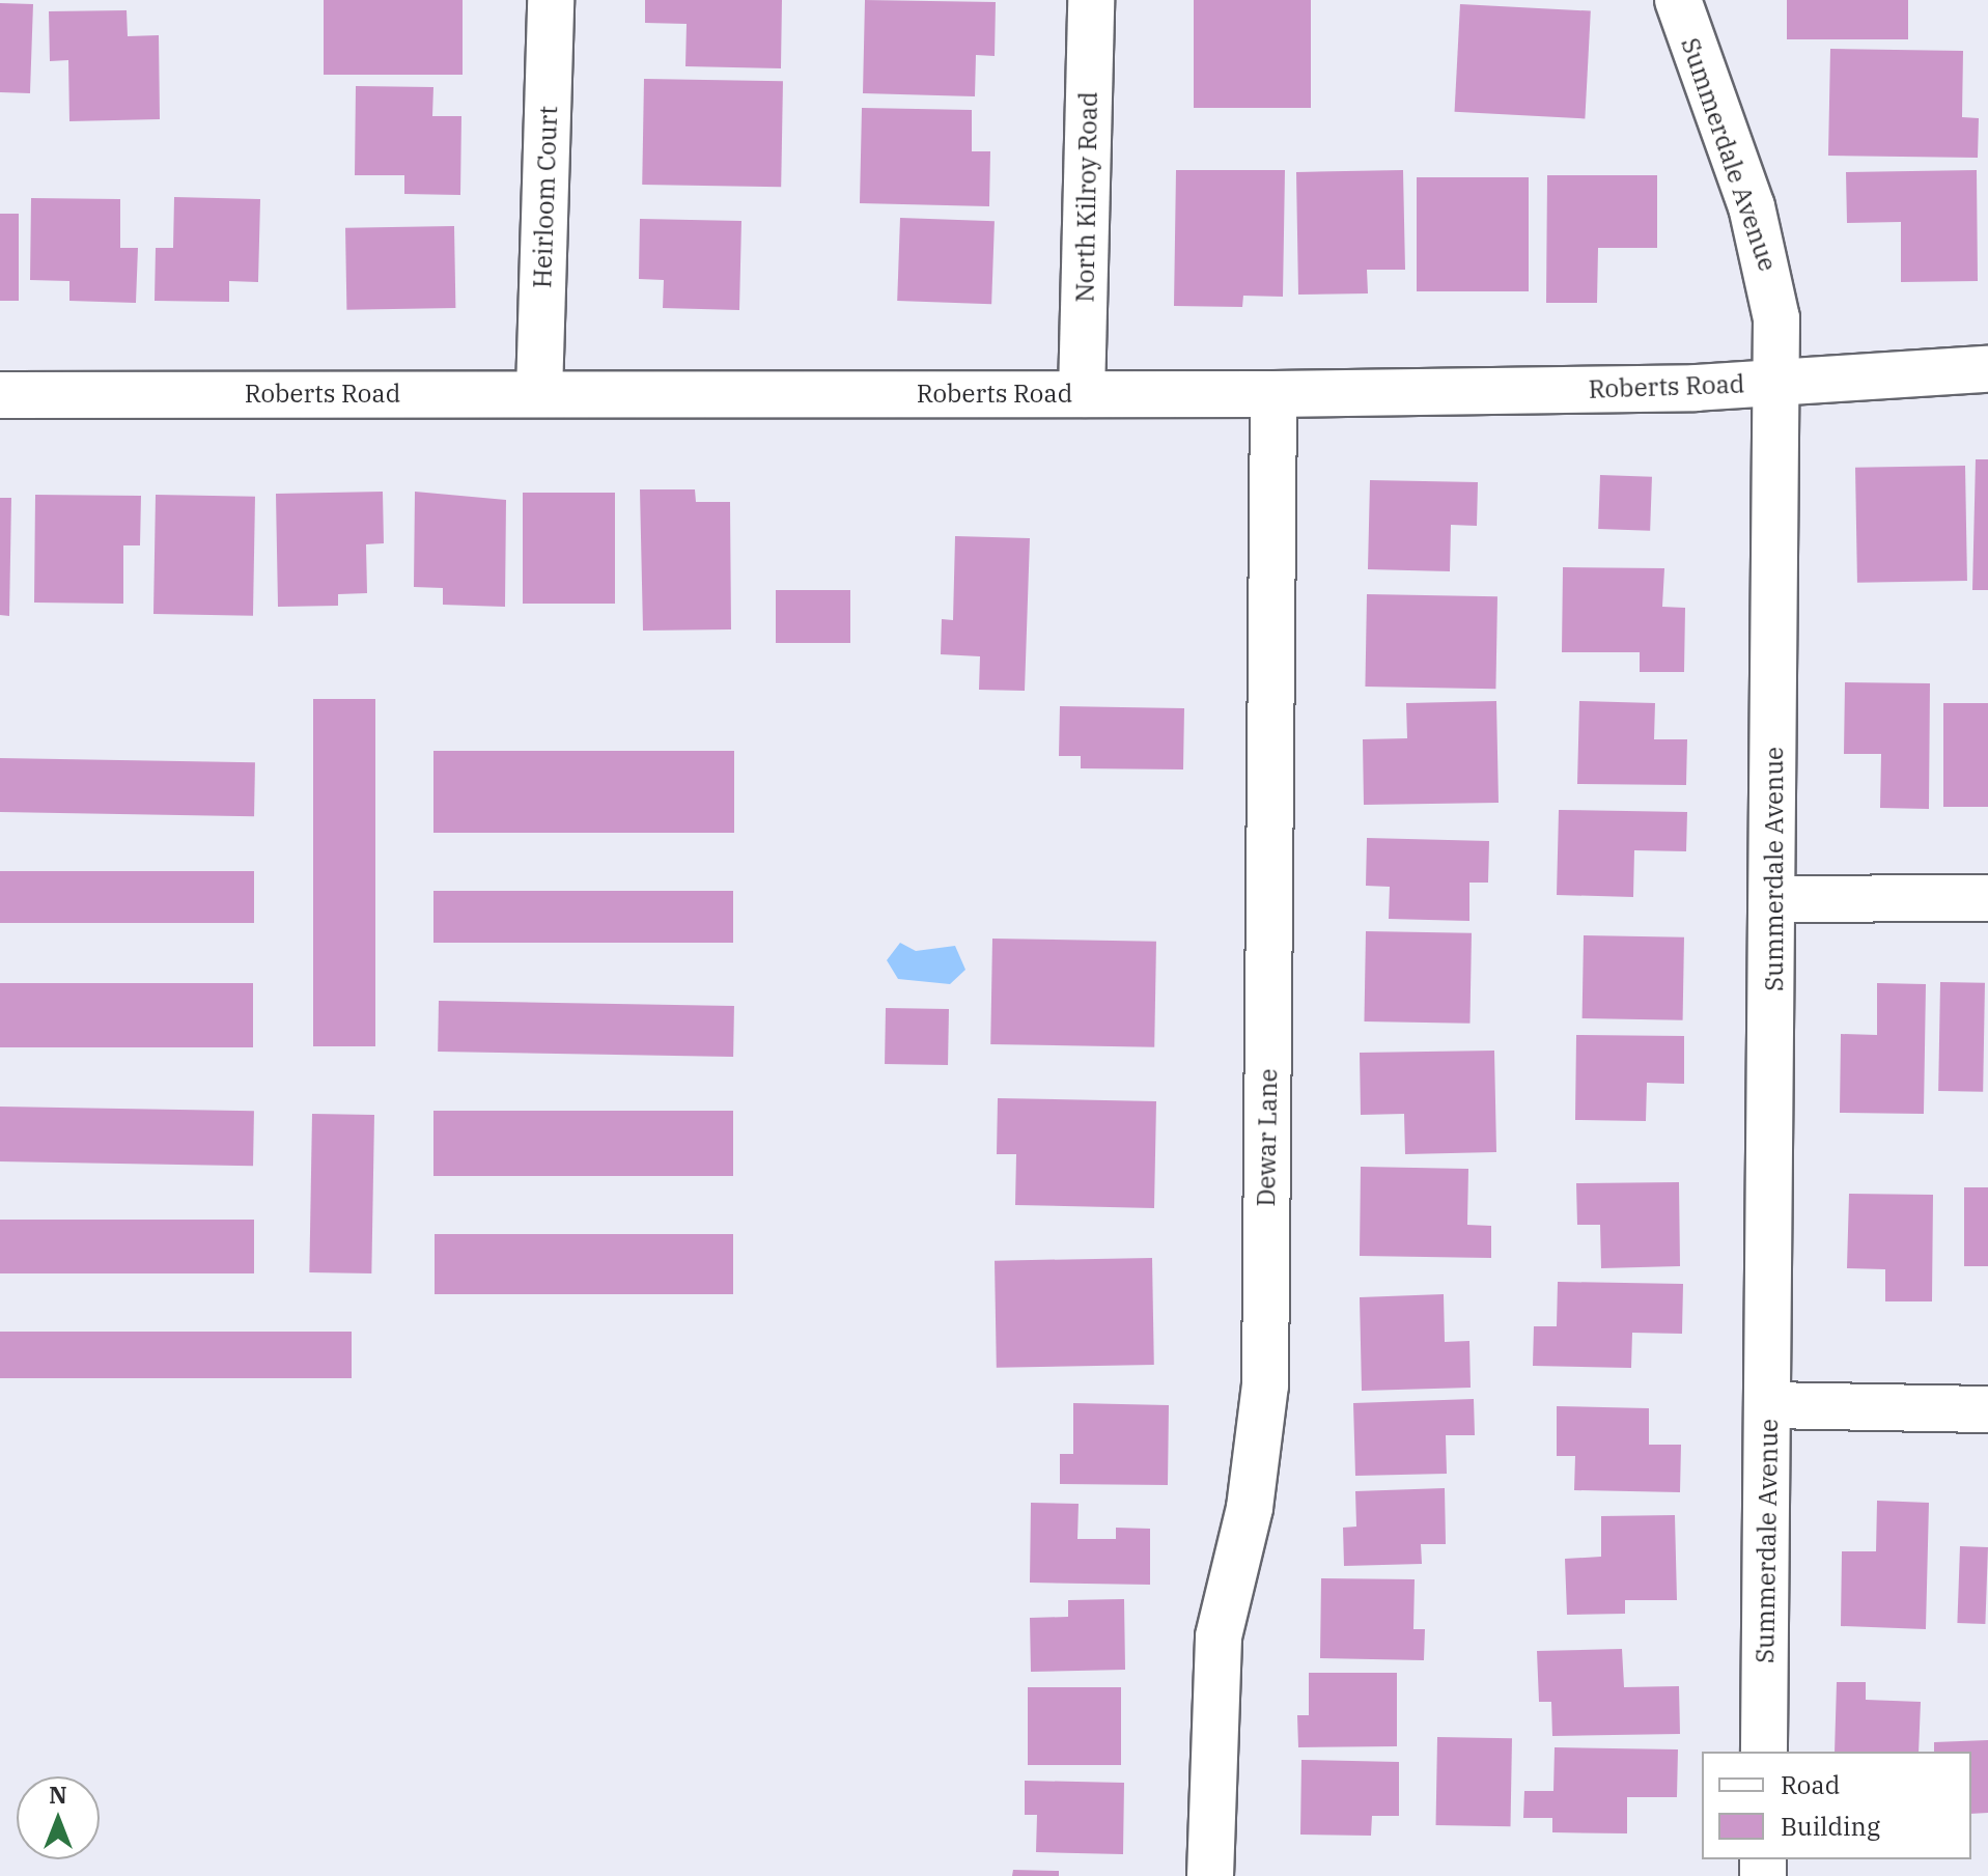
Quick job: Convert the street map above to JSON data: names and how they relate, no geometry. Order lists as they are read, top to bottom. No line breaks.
{"streets":{"street":["Summerdale Avenue","Heirloom Court","North Kilroy Road","Roberts Road","Dewar Lane"]},"crossings":[["Summerdale Avenue","Roberts Road"],["Heirloom Court","Roberts Road"],["North Kilroy Road","Roberts Road"],["Roberts Road","Dewar Lane"]],"legend":["Road","Building"],"north":"top"}
